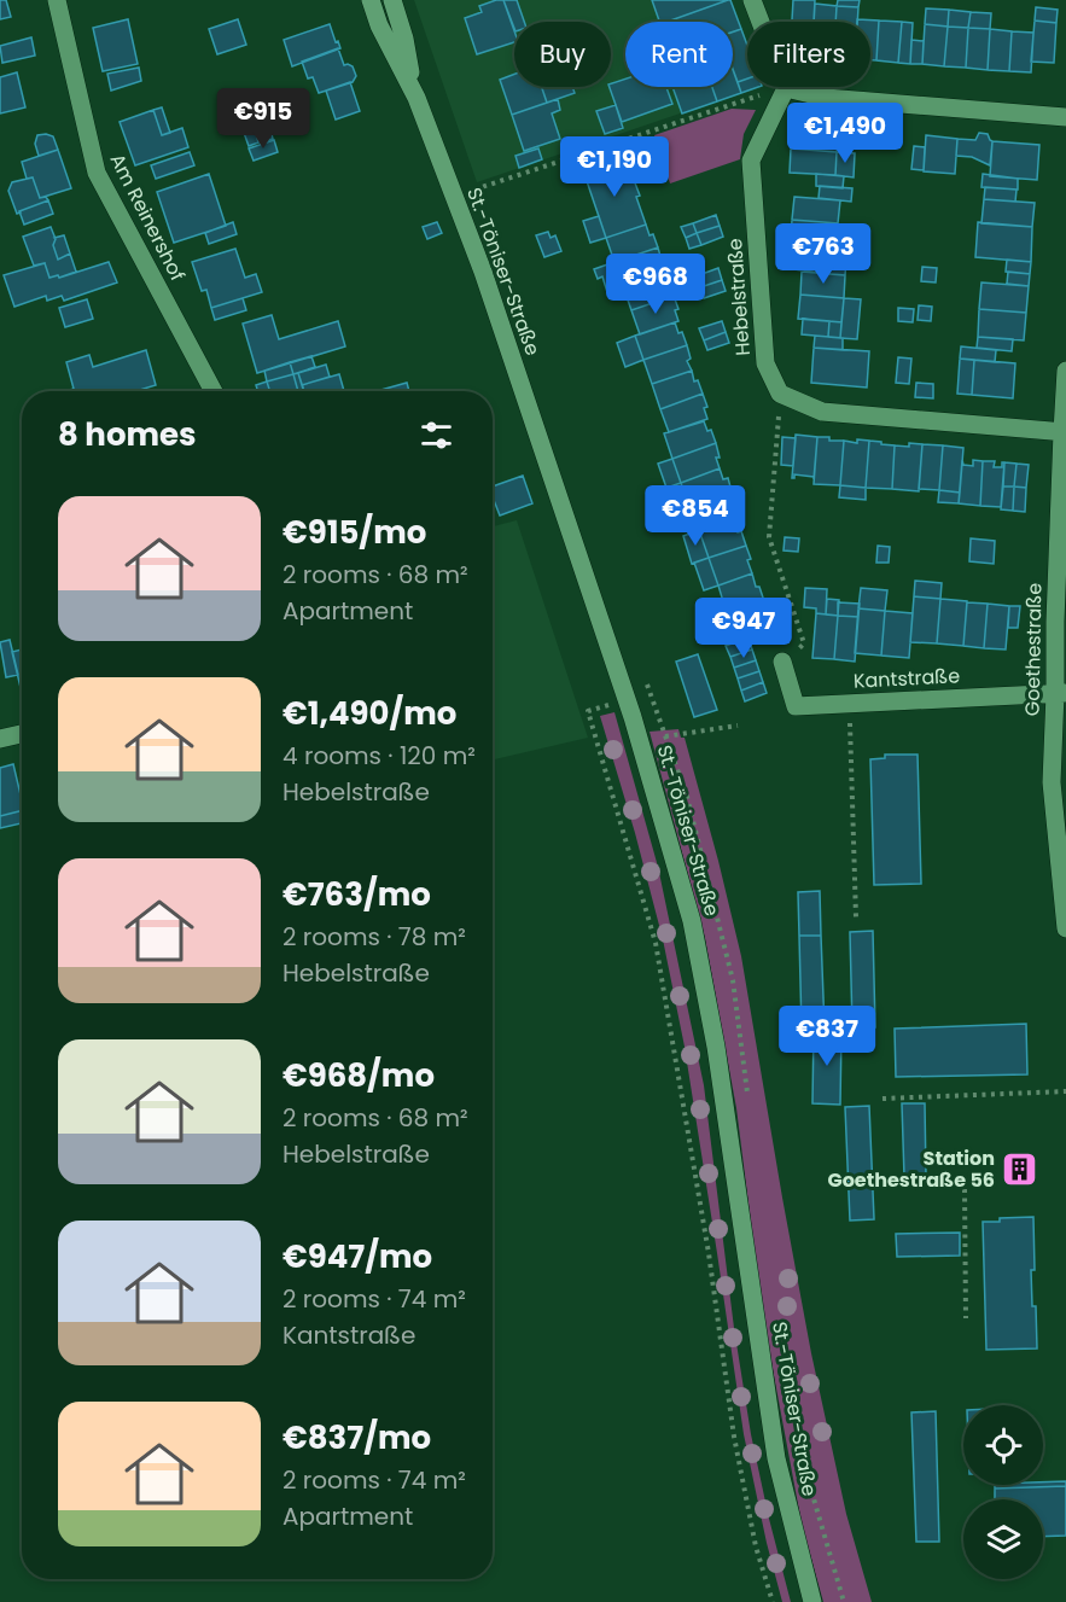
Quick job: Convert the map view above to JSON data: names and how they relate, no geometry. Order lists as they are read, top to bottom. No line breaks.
{"streets":{"main road":["St.-Töniser-Straße"],"street":["Am Reinershof","Hebelstraße","Goethestraße","Kantstraße"]},"crossings":[["Goethestraße","Kantstraße"]],"places":{"building":["Station Goethestraße 56"]},"page":{"chip":["Buy","Rent","Filters"],"price":["€915","€1,490","€1,190","€763","€968","€854","€947","€837"],"heading":"8 homes","list":[{"name":"€915/mo","note":"2 rooms · 68 m² · Apartment"},{"name":"€1,490/mo","note":"4 rooms · 120 m² · Hebelstraße"},{"name":"€763/mo","note":"2 rooms · 78 m² · Hebelstraße"},{"name":"€968/mo","note":"2 rooms · 68 m² · Hebelstraße"},{"name":"€947/mo","note":"2 rooms · 74 m² · Kantstraße"},{"name":"€837/mo","note":"2 rooms · 74 m² · Apartment"}]}}
